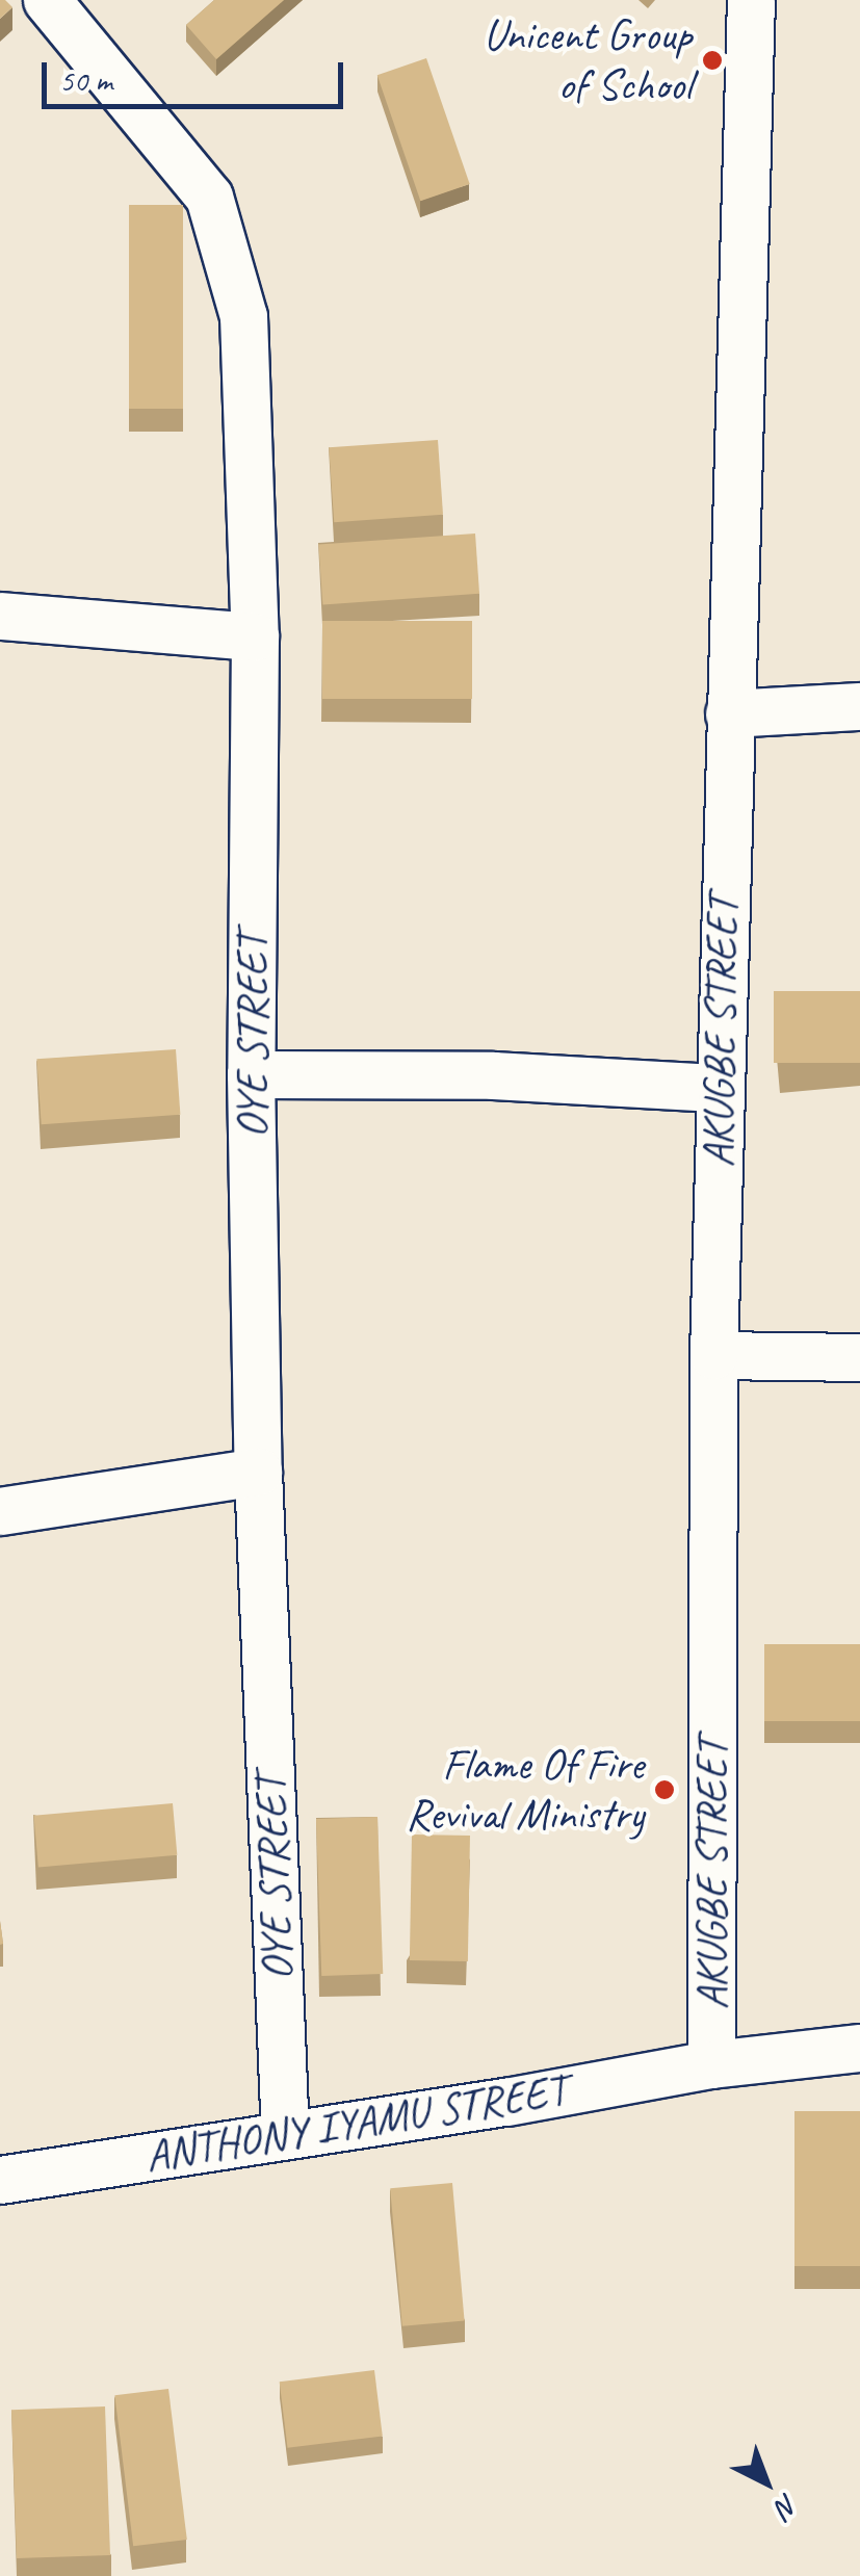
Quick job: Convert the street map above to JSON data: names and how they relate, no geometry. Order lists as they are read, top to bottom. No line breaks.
{"streets":{"street":["AKUGBE STREET","OYE STREET","ANTHONY IYAMU STREET"]},"crossings":[["AKUGBE STREET","ANTHONY IYAMU STREET"],["OYE STREET","ANTHONY IYAMU STREET"]],"places":["Unicent Group of School","Flame Of Fire Revival Ministry"],"scale_bar":"50 m","north":"bottom right"}
